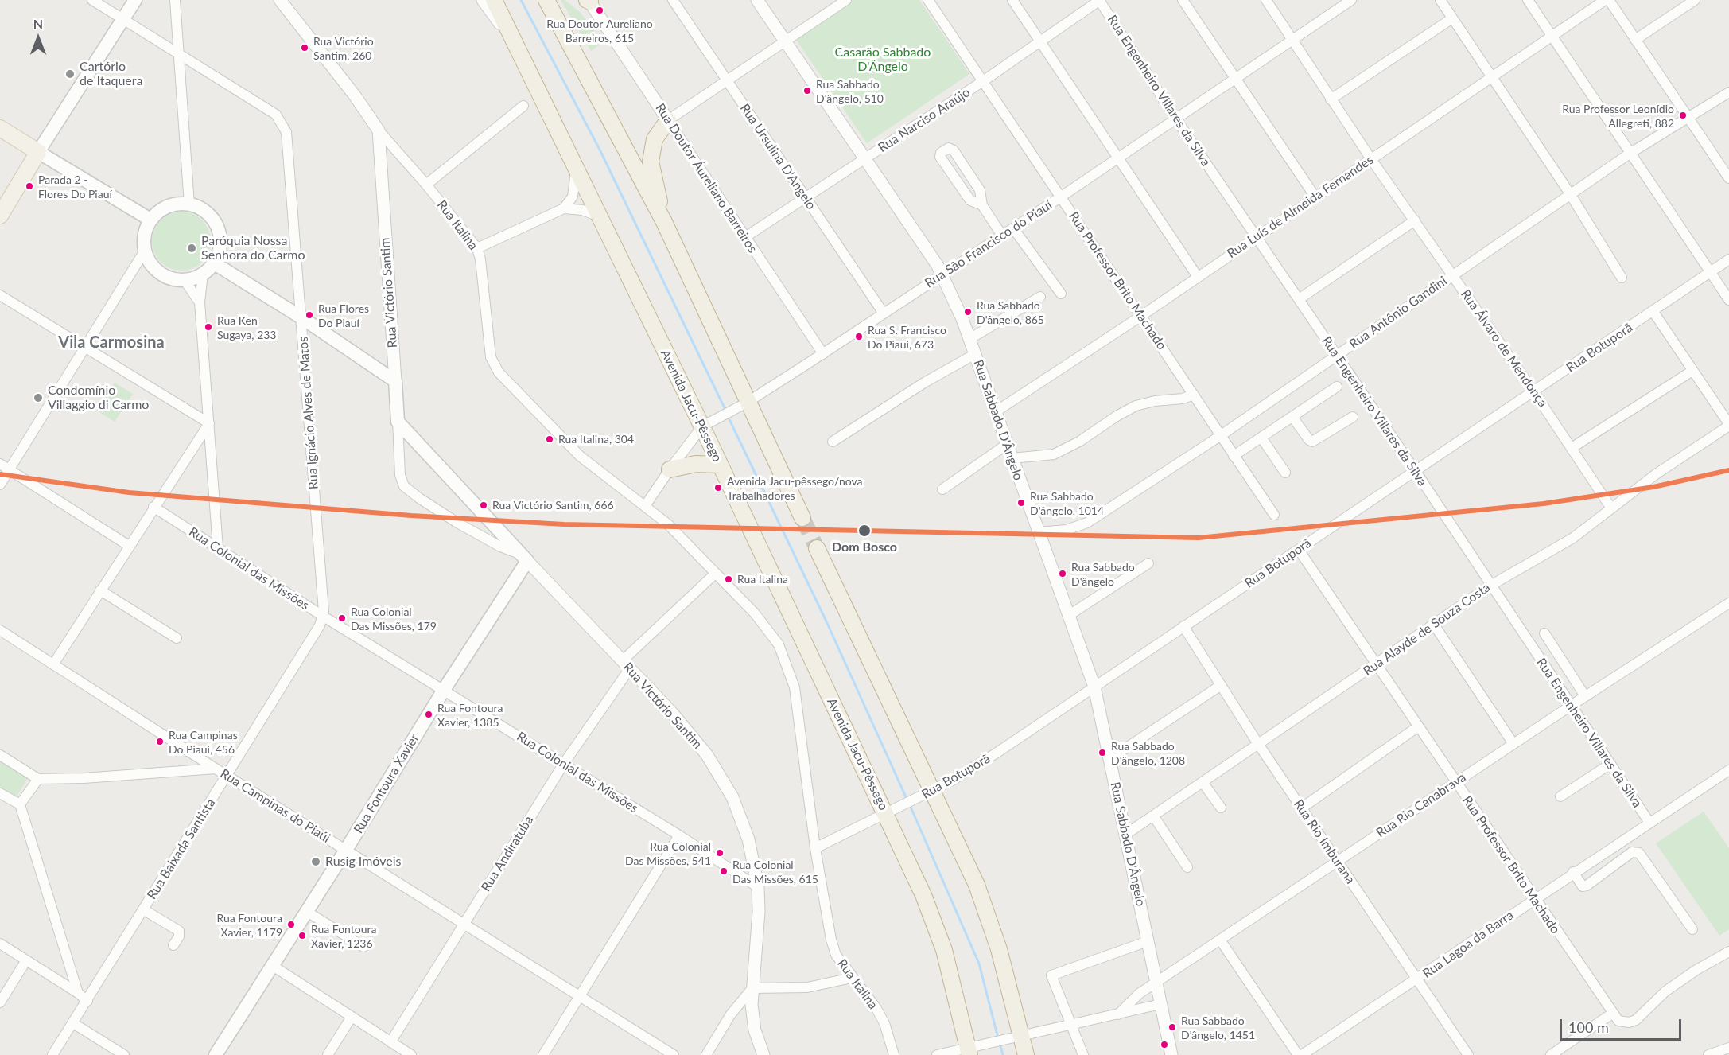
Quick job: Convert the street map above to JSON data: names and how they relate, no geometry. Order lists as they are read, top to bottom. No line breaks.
{"streets":{"highway":["Avenida Jacu-Pêssego"],"main road":["Rua Victório Santim","Rua Fontoura Xavier"],"street":["Rua Engenheiro Villares da Silva","Rua Narciso Araújo","Rua Ursulina D'Angelo","Rua Doutor Áureliano Barreiros","Rua Luís de Almeida Fernandes","Rua Italina","Rua São Francisco do Piauí","Rua Professor Brito Machado","Rua Antônio Gandini","Rua Botuporã","Rua Álvaro de Mendonça","Rua Ignácio Alves de Matos","Rua Sabbado D'Ângelo","Rua Colonial das Missões","Rua Alayde de Souza Costa","Rua Rio Canabrava","Rua Campinas do Piaúi","Rua Rio Imburana","Rua Baixada Santista","Rua Andiratuba","Rua Lagoa da Barra"]},"crossings":[["Rua Engenheiro Villares da Silva","Rua Narciso Araújo"],["Rua Engenheiro Villares da Silva","Rua Luís de Almeida Fernandes"],["Rua Engenheiro Villares da Silva","Rua São Francisco do Piauí"],["Rua Engenheiro Villares da Silva","Rua Antônio Gandini"],["Rua Engenheiro Villares da Silva","Rua Botuporã"],["Rua Engenheiro Villares da Silva","Rua Alayde de Souza Costa"],["Rua Engenheiro Villares da Silva","Rua Rio Canabrava"],["Rua Engenheiro Villares da Silva","Rua Lagoa da Barra"],["Rua Narciso Araújo","Rua Ursulina D'Angelo"],["Rua Narciso Araújo","Rua Doutor Áureliano Barreiros"],["Rua Narciso Araújo","Rua Professor Brito Machado"],["Rua Narciso Araújo","Rua Sabbado D'Ângelo"],["Rua Ursulina D'Angelo","Rua São Francisco do Piauí"],["Rua Doutor Áureliano Barreiros","Rua São Francisco do Piauí"],["Rua Luís de Almeida Fernandes","Rua Professor Brito Machado"],["Rua Luís de Almeida Fernandes","Rua Álvaro de Mendonça"],["Rua Luís de Almeida Fernandes","Rua Sabbado D'Ângelo"],["Rua Italina","Rua São Francisco do Piauí"],["Rua Italina","Rua Victório Santim"],["Rua Italina","Rua Botuporã"],["Rua Italina","Rua Andiratuba"],["Rua São Francisco do Piauí","Rua Professor Brito Machado"],["Rua São Francisco do Piauí","Rua Álvaro de Mendonça"],["Rua São Francisco do Piauí","Avenida Jacu-Pêssego"],["Rua São Francisco do Piauí","Rua Sabbado D'Ângelo"],["Rua Professor Brito Machado","Rua Antônio Gandini"],["Rua Professor Brito Machado","Rua Botuporã"],["Rua Professor Brito Machado","Rua Alayde de Souza Costa"],["Rua Professor Brito Machado","Rua Rio Canabrava"],["Rua Professor Brito Machado","Rua Lagoa da Barra"],["Rua Victório Santim","Rua Colonial das Missões"],["Rua Victório Santim","Rua Fontoura Xavier"],["Rua Victório Santim","Rua Andiratuba"],["Rua Antônio Gandini","Rua Álvaro de Mendonça"],["Rua Antônio Gandini","Rua Sabbado D'Ângelo"],["Rua Botuporã","Rua Álvaro de Mendonça"],["Rua Botuporã","Avenida Jacu-Pêssego"],["Rua Botuporã","Rua Sabbado D'Ângelo"],["Rua Botuporã","Rua Rio Imburana"],["Rua Álvaro de Mendonça","Rua Alayde de Souza Costa"],["Rua Ignácio Alves de Matos","Rua Colonial das Missões"],["Rua Ignácio Alves de Matos","Rua Baixada Santista"],["Rua Sabbado D'Ângelo","Rua Alayde de Souza Costa"],["Rua Sabbado D'Ângelo","Rua Rio Canabrava"],["Rua Colonial das Missões","Rua Fontoura Xavier"],["Rua Colonial das Missões","Rua Baixada Santista"],["Rua Colonial das Missões","Rua Andiratuba"],["Rua Alayde de Souza Costa","Rua Rio Imburana"],["Rua Fontoura Xavier","Rua Campinas do Piaúi"],["Rua Rio Canabrava","Rua Rio Imburana"],["Rua Campinas do Piaúi","Rua Baixada Santista"],["Rua Campinas do Piaúi","Rua Andiratuba"],["Rua Rio Imburana","Rua Lagoa da Barra"]],"districts":["Vila Carmosina"],"parks":["Casarão Sabbado D'Ângelo"],"places":["Rua Doutor Aureliano Barreiros, 615","Rua Victório Santim, 260","Cartório de Itaquera","Rua Sabbado D'ângelo, 510","Rua Professor Leonídio Allegreti, 882","Parada 2 - Flores Do Piauí","Paróquia Nossa Senhora do Carmo","Rua Sabbado D'ângelo, 865","Rua Flores Do Piauí","Rua Ken Sugaya, 233","Rua S. Francisco Do Piauí, 673","Condomínio Villaggio di Carmo","Rua Italina, 304","Avenida Jacu-pêssego/nova Trabalhadores","Rua Sabbado D'ângelo, 1014","Rua Victório Santim, 666","Dom Bosco","Rua Sabbado D'ângelo","Rua Italina","Rua Colonial Das Missões, 179","Rua Fontoura Xavier, 1385","Rua Campinas Do Piauí, 456","Rua Sabbado D'ângelo, 1208","Rua Colonial Das Missões, 541","Rusig Imóveis","Rua Colonial Das Missões, 615","Rua Fontoura Xavier, 1179","Rua Fontoura Xavier, 1236","Rua Sabbado D'ângelo, 1451"],"scale_bar":"100 m","north":"top"}
